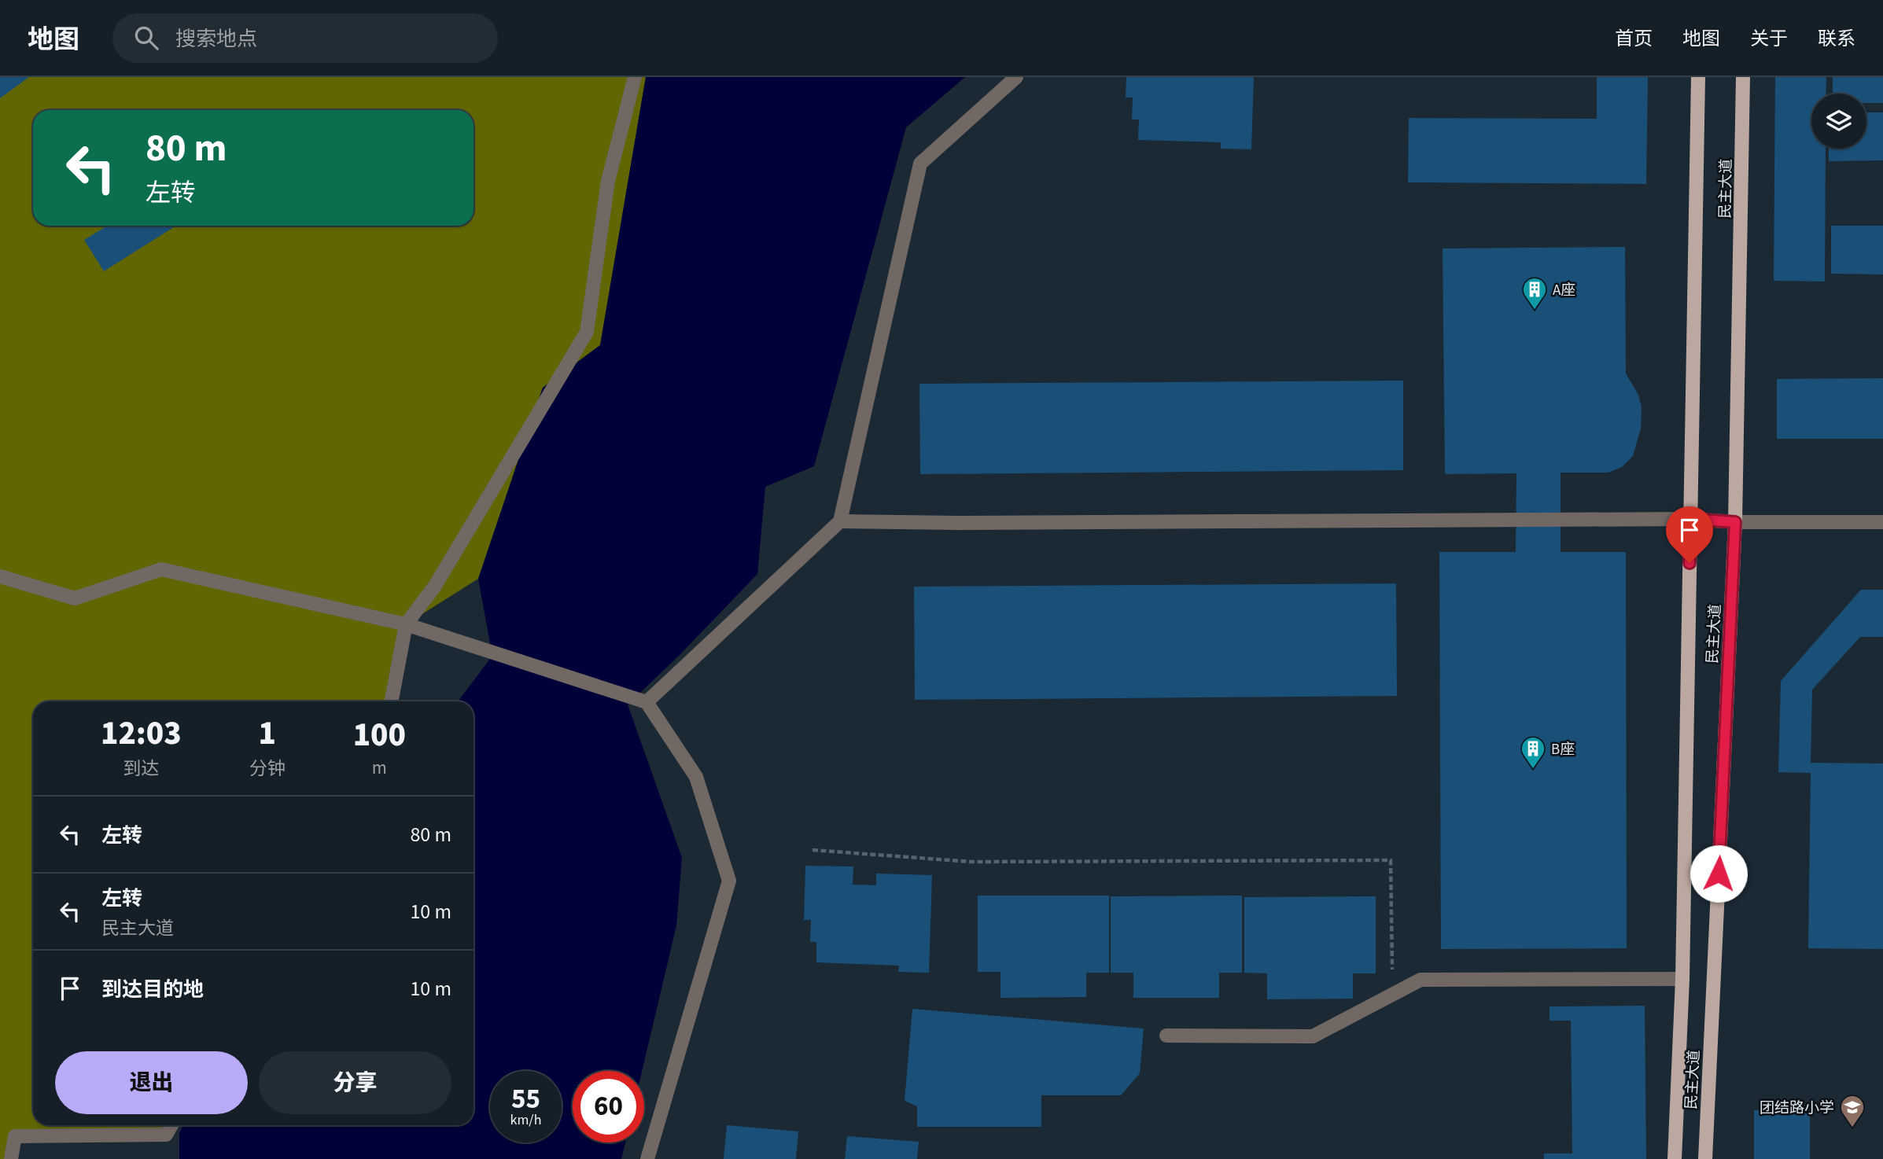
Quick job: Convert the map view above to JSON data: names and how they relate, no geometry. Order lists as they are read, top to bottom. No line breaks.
{"streets":{"main road":["民主大道"]},"places":{"building":["A座","B座"],"school or university":["团结路小学"]},"page":{"header":"地图","search":"搜索地点","nav":["首页","地图","关于","联系"],"turn":["80 m","左转"],"eta":["12:03","到达","1","分钟","100","m"],"list":[{"name":"左转","value":"80 m"},{"name":"左转","note":"民主大道","value":"10 m"},{"name":"到达目的地","value":"10 m"}],"buttons":["退出","分享"],"speed":"55 km/h","limit":"60"}}
